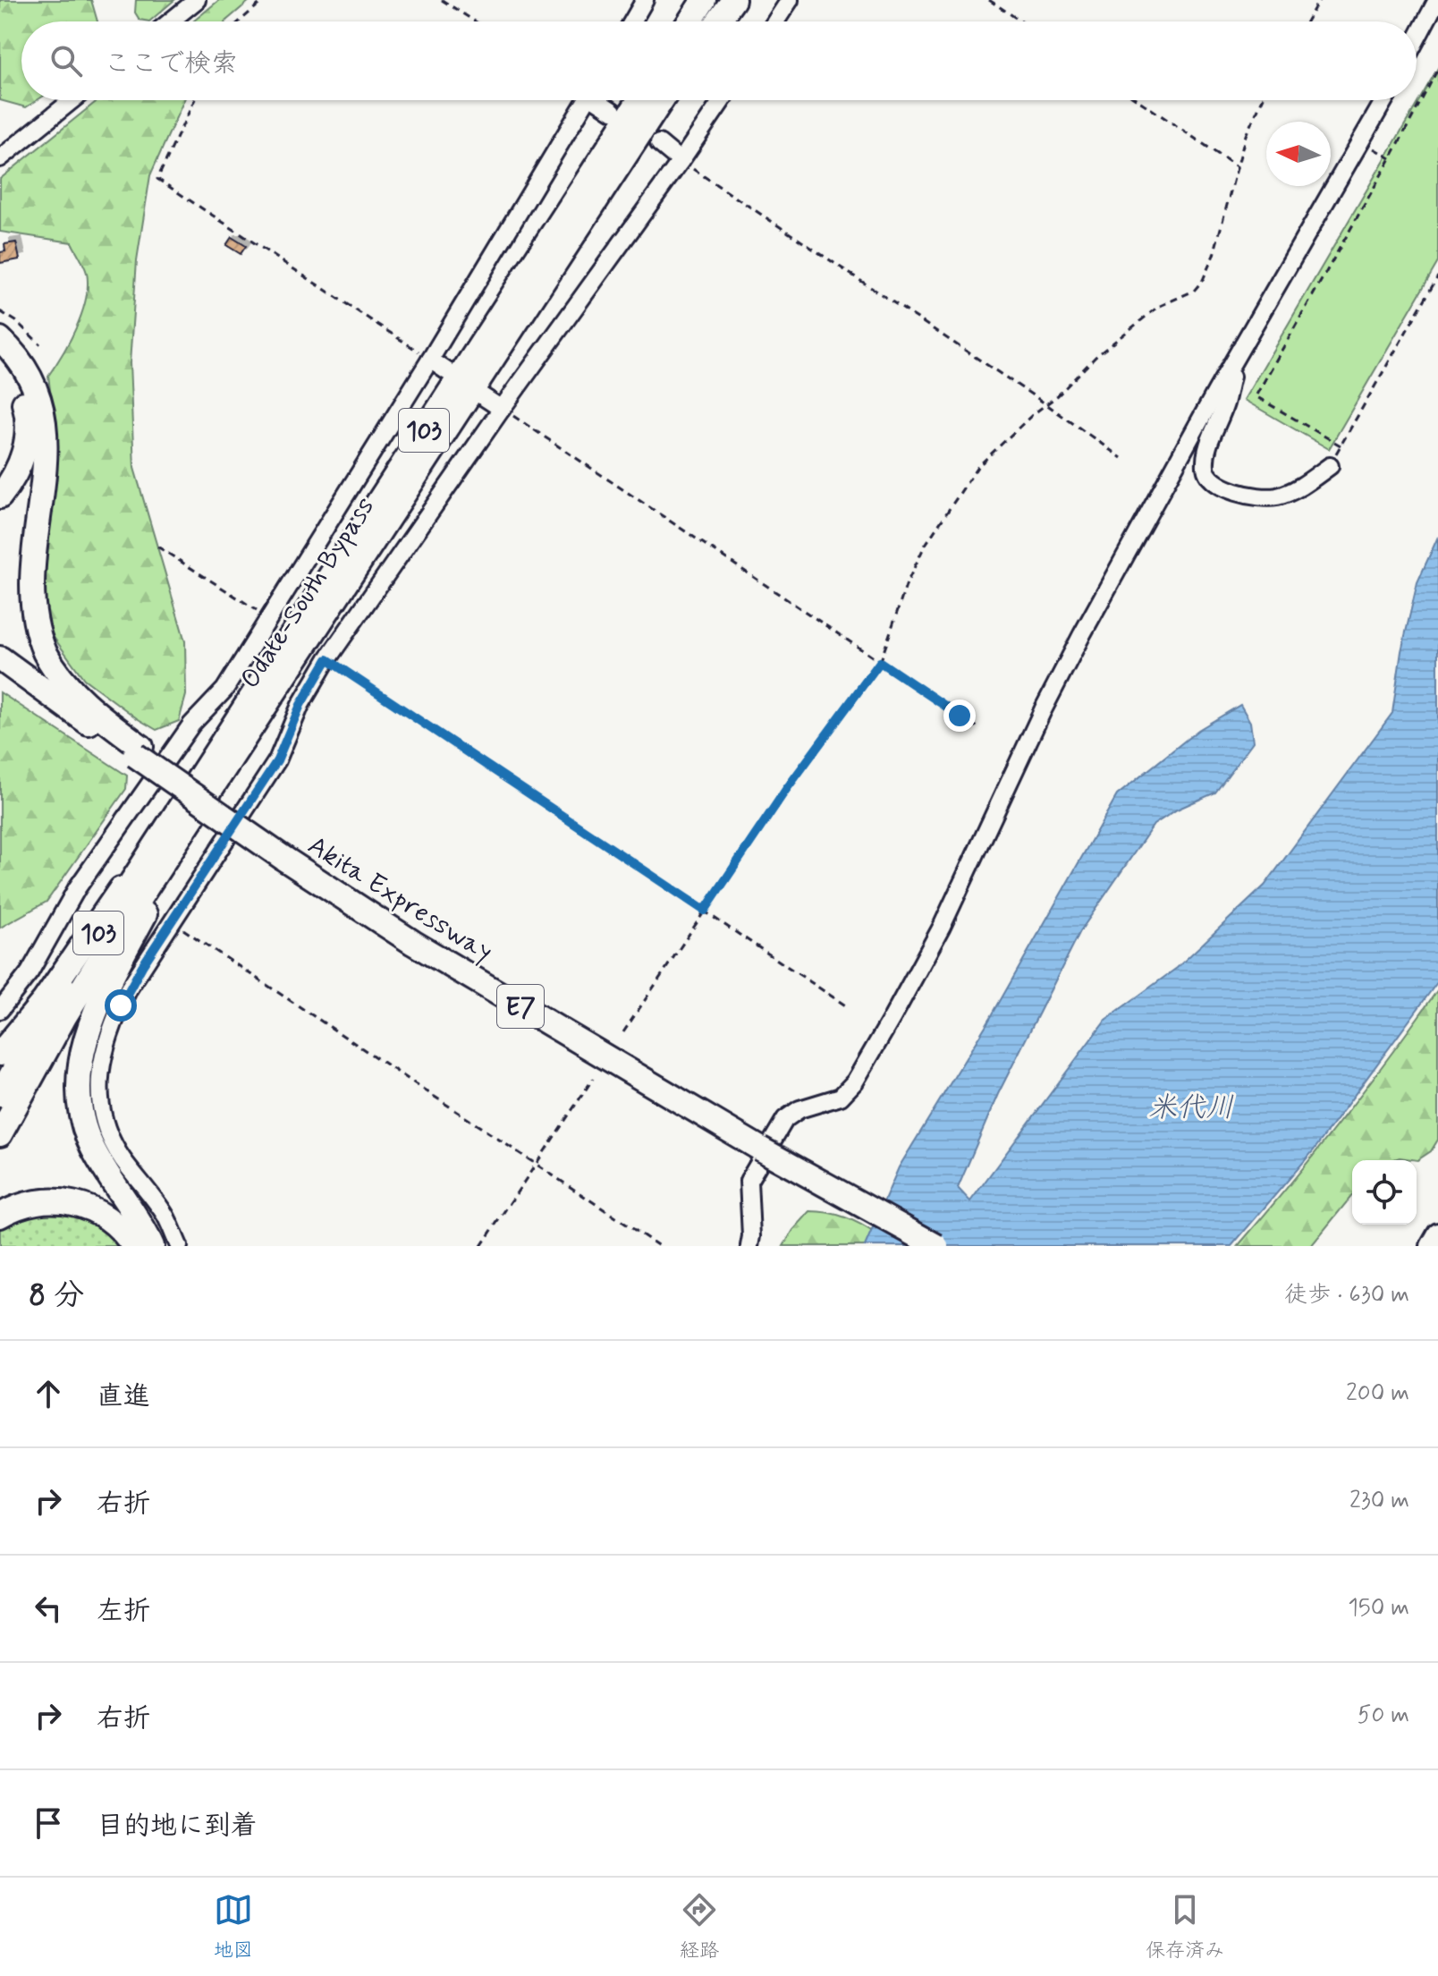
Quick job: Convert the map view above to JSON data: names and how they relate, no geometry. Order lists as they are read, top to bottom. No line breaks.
{"streets":{"highway":["103","Odate-South Bypass","Akita Expressway","E7"]},"water":["米代川"],"north":"left","page":{"search":"ここで検索","heading":["8 分","徒歩 · 630 m"],"list":[["直進","200 m"],["右折","230 m"],["左折","150 m"],["右折","50 m"],"目的地に到着"],"nav":["地図","経路","保存済み"]}}
